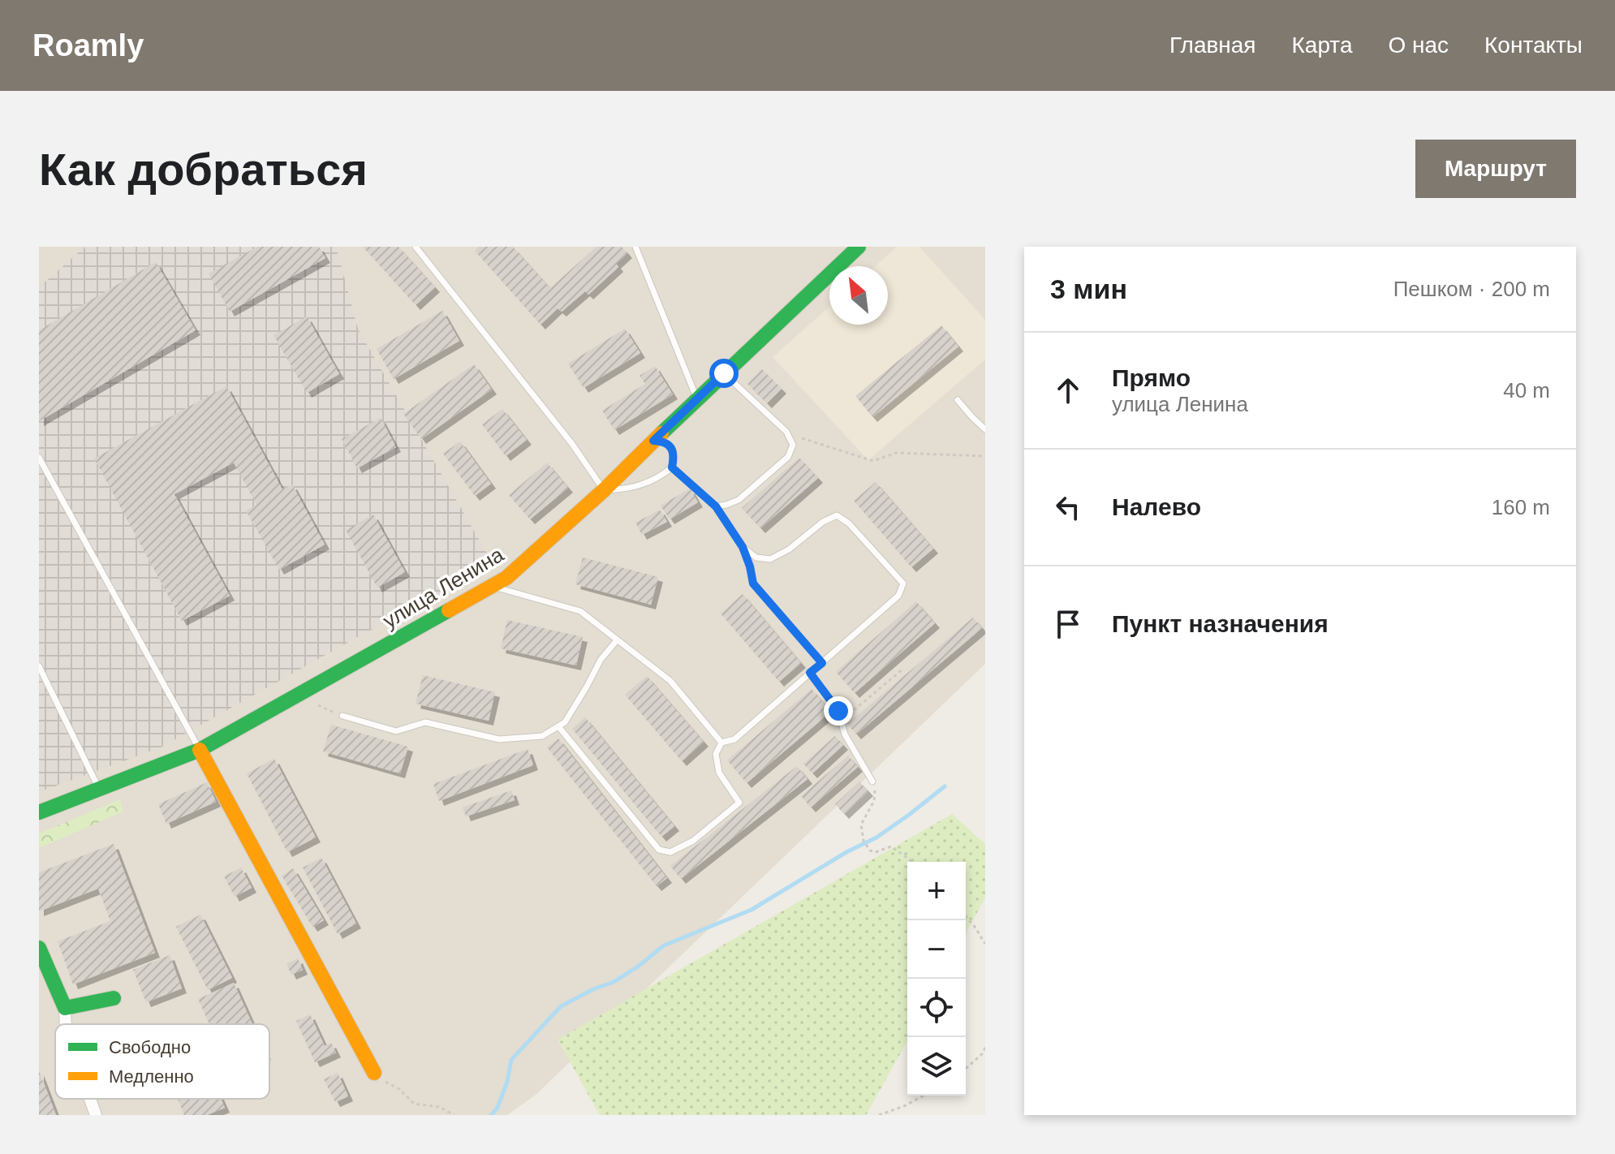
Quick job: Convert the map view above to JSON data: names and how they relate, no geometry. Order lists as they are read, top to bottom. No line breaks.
{"streets":{"street":["улица Ленина"]},"legend":["Свободно","Медленно"],"north":"top left","page":{"header":"Roamly","nav":["Главная","Карта","О нас","Контакты"],"buttons":"Маршрут","title":"Как добраться","heading":["3 мин","Пешком · 200 m"],"list":[["Прямо","улица Ленина","40 m"],["Налево","160 m"],"Пункт назначения"],"map_buttons":["+","−"]}}
